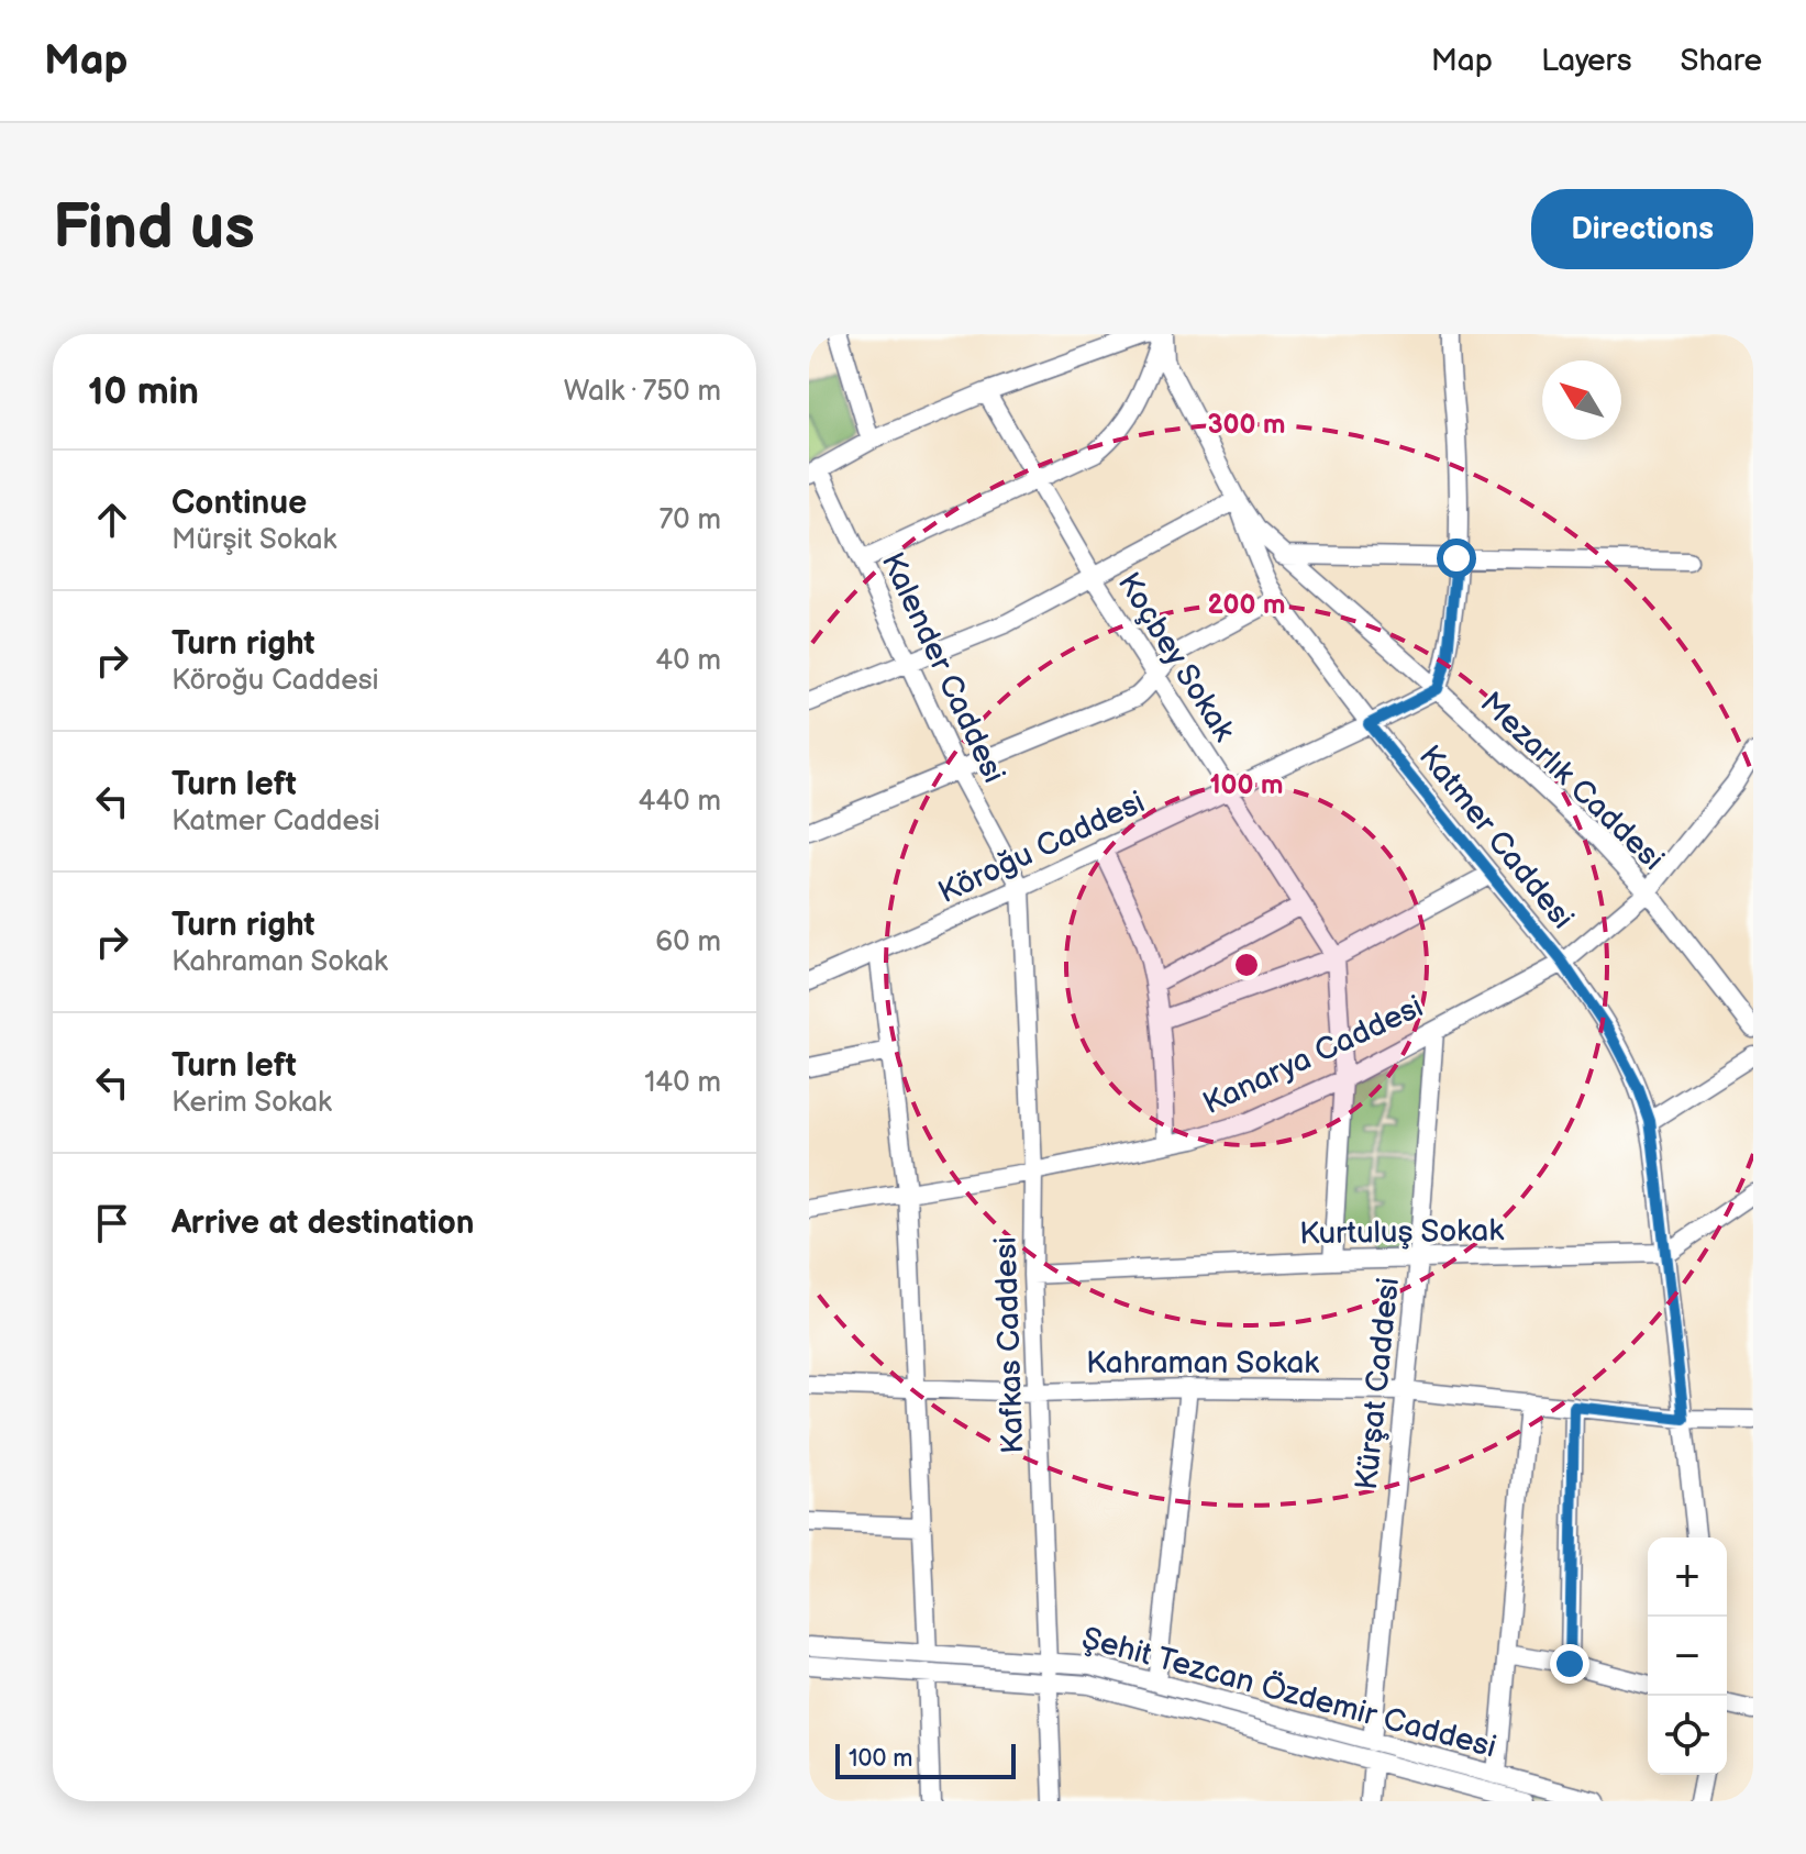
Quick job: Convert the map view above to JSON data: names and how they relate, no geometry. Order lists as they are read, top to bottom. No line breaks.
{"streets":{"street":["Koçbey Sokak","Kalender Caddesi","Mezarlık Caddesi","Katmer Caddesi","Köroğu Caddesi","Kanarya Caddesi","Kurtuluş Sokak","Kafkas Caddesi","Kahraman Sokak","Kürşat Caddesi","Şehit Tezcan Özdemir Caddesi"]},"crossings":[["Koçbey Sokak","Köroğu Caddesi"],["Koçbey Sokak","Kanarya Caddesi"],["Koçbey Sokak","Kurtuluş Sokak"],["Kalender Caddesi","Köroğu Caddesi"],["Kalender Caddesi","Kafkas Caddesi"],["Mezarlık Caddesi","Katmer Caddesi"],["Mezarlık Caddesi","Köroğu Caddesi"],["Mezarlık Caddesi","Kanarya Caddesi"],["Katmer Caddesi","Köroğu Caddesi"],["Katmer Caddesi","Kanarya Caddesi"],["Katmer Caddesi","Kurtuluş Sokak"],["Katmer Caddesi","Kahraman Sokak"],["Köroğu Caddesi","Kafkas Caddesi"],["Kanarya Caddesi","Kafkas Caddesi"],["Kanarya Caddesi","Kürşat Caddesi"],["Kurtuluş Sokak","Kafkas Caddesi"],["Kurtuluş Sokak","Kürşat Caddesi"],["Kafkas Caddesi","Kahraman Sokak"],["Kafkas Caddesi","Şehit Tezcan Özdemir Caddesi"],["Kahraman Sokak","Kürşat Caddesi"],["Kürşat Caddesi","Şehit Tezcan Özdemir Caddesi"]],"scale_bar":"100 m","north":"top left","page":{"header":"Map","nav":["Map","Layers","Share"],"buttons":"Directions","title":"Find us","heading":["10 min","Walk · 750 m"],"list":[["Continue","Mürşit Sokak","70 m"],["Turn right","Köroğu Caddesi","40 m"],["Turn left","Katmer Caddesi","440 m"],["Turn right","Kahraman Sokak","60 m"],["Turn left","Kerim Sokak","140 m"],"Arrive at destination"],"map_buttons":["+","−"],"scale":"100 m"},"rings":["300 m","200 m","100 m"]}
